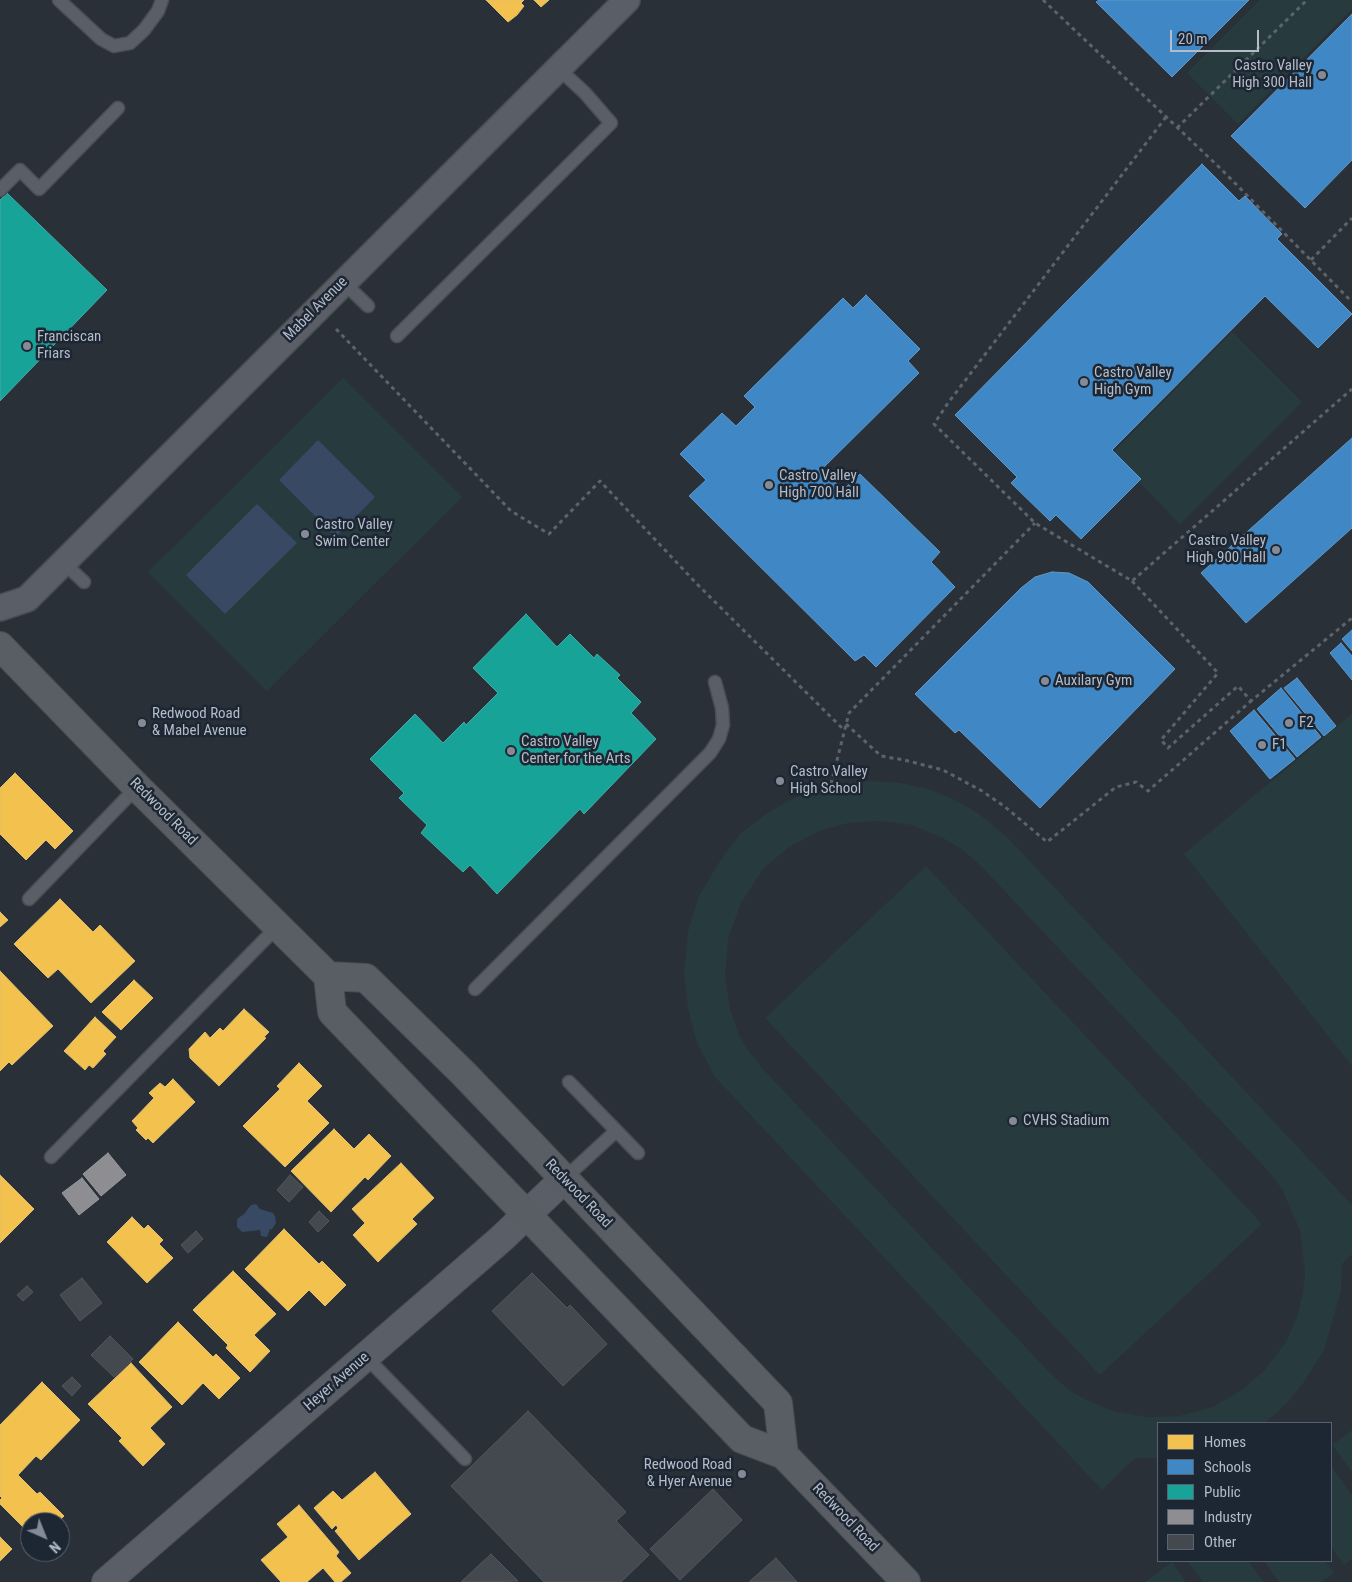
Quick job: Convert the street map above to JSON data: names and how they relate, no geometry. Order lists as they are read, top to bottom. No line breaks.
{"streets":{"main road":["Redwood Road"],"street":["Mabel Avenue","Heyer Avenue"]},"crossings":[["Redwood Road","Heyer Avenue"]],"places":["Castro Valley High 300 Hall","Franciscan Friars","Castro Valley High Gym","Castro Valley High 700 Hall","Castro Valley Swim Center","Castro Valley High 900 Hall","Auxilary Gym","Redwood Road & Mabel Avenue","F2","F1","Castro Valley Center for the Arts","Castro Valley High School","CVHS Stadium","Redwood Road & Hyer Avenue"],"legend":["Homes","Schools","Public","Industry","Other"],"scale_bar":"20 m","north":"bottom right"}
